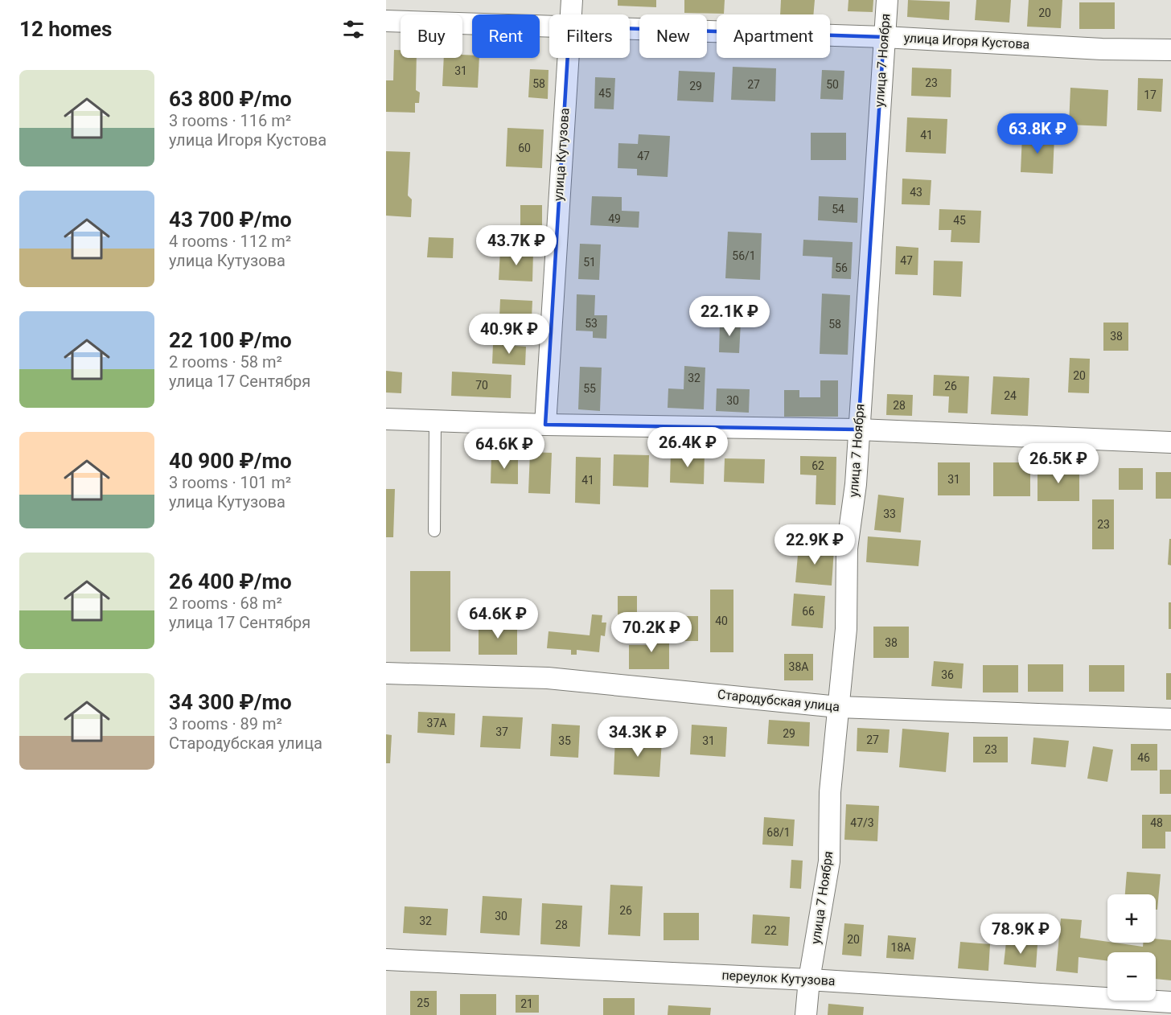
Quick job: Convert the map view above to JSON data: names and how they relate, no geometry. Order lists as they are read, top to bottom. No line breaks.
{"streets":{"street":["улица Игоря Кустова","улица 7 Ноября","улица Кутузова","Стародубская улица","переулок Кутузова"]},"crossings":[["улица Игоря Кустова","улица 7 Ноября"],["улица 7 Ноября","Стародубская улица"],["улица 7 Ноября","переулок Кутузова"]],"house_numbers":["20","31","23","58","27","50","29","45","17","41","60","47","43","54","49","45","56/1","47","51","56","53","58","38","20","32","70","26","55","24","30","28","62","31","41","33","23","66","40","38","38А","36","37А","37","29","27","35","31","23","46","47/3","48","68/1","26","30","32","28","22","20","18А","25","21"],"page":{"heading":"12 homes","chip":["Buy","Rent","Filters","New","Apartment"],"list":[{"name":"63 800 ₽/mo","note":"3 rooms · 116 m² · улица Игоря Кустова"},{"name":"43 700 ₽/mo","note":"4 rooms · 112 m² · улица Кутузова"},{"name":"22 100 ₽/mo","note":"2 rooms · 58 m² · улица 17 Сентября"},{"name":"40 900 ₽/mo","note":"3 rooms · 101 m² · улица Кутузова"},{"name":"26 400 ₽/mo","note":"2 rooms · 68 m² · улица 17 Сентября"},{"name":"34 300 ₽/mo","note":"3 rooms · 89 m² · Стародубская улица"}],"price":["63.8K ₽","43.7K ₽","22.1K ₽","40.9K ₽","26.4K ₽","64.6K ₽","26.5K ₽","22.9K ₽","64.6K ₽","70.2K ₽","34.3K ₽","78.9K ₽"],"map_buttons":["+","−"]}}
